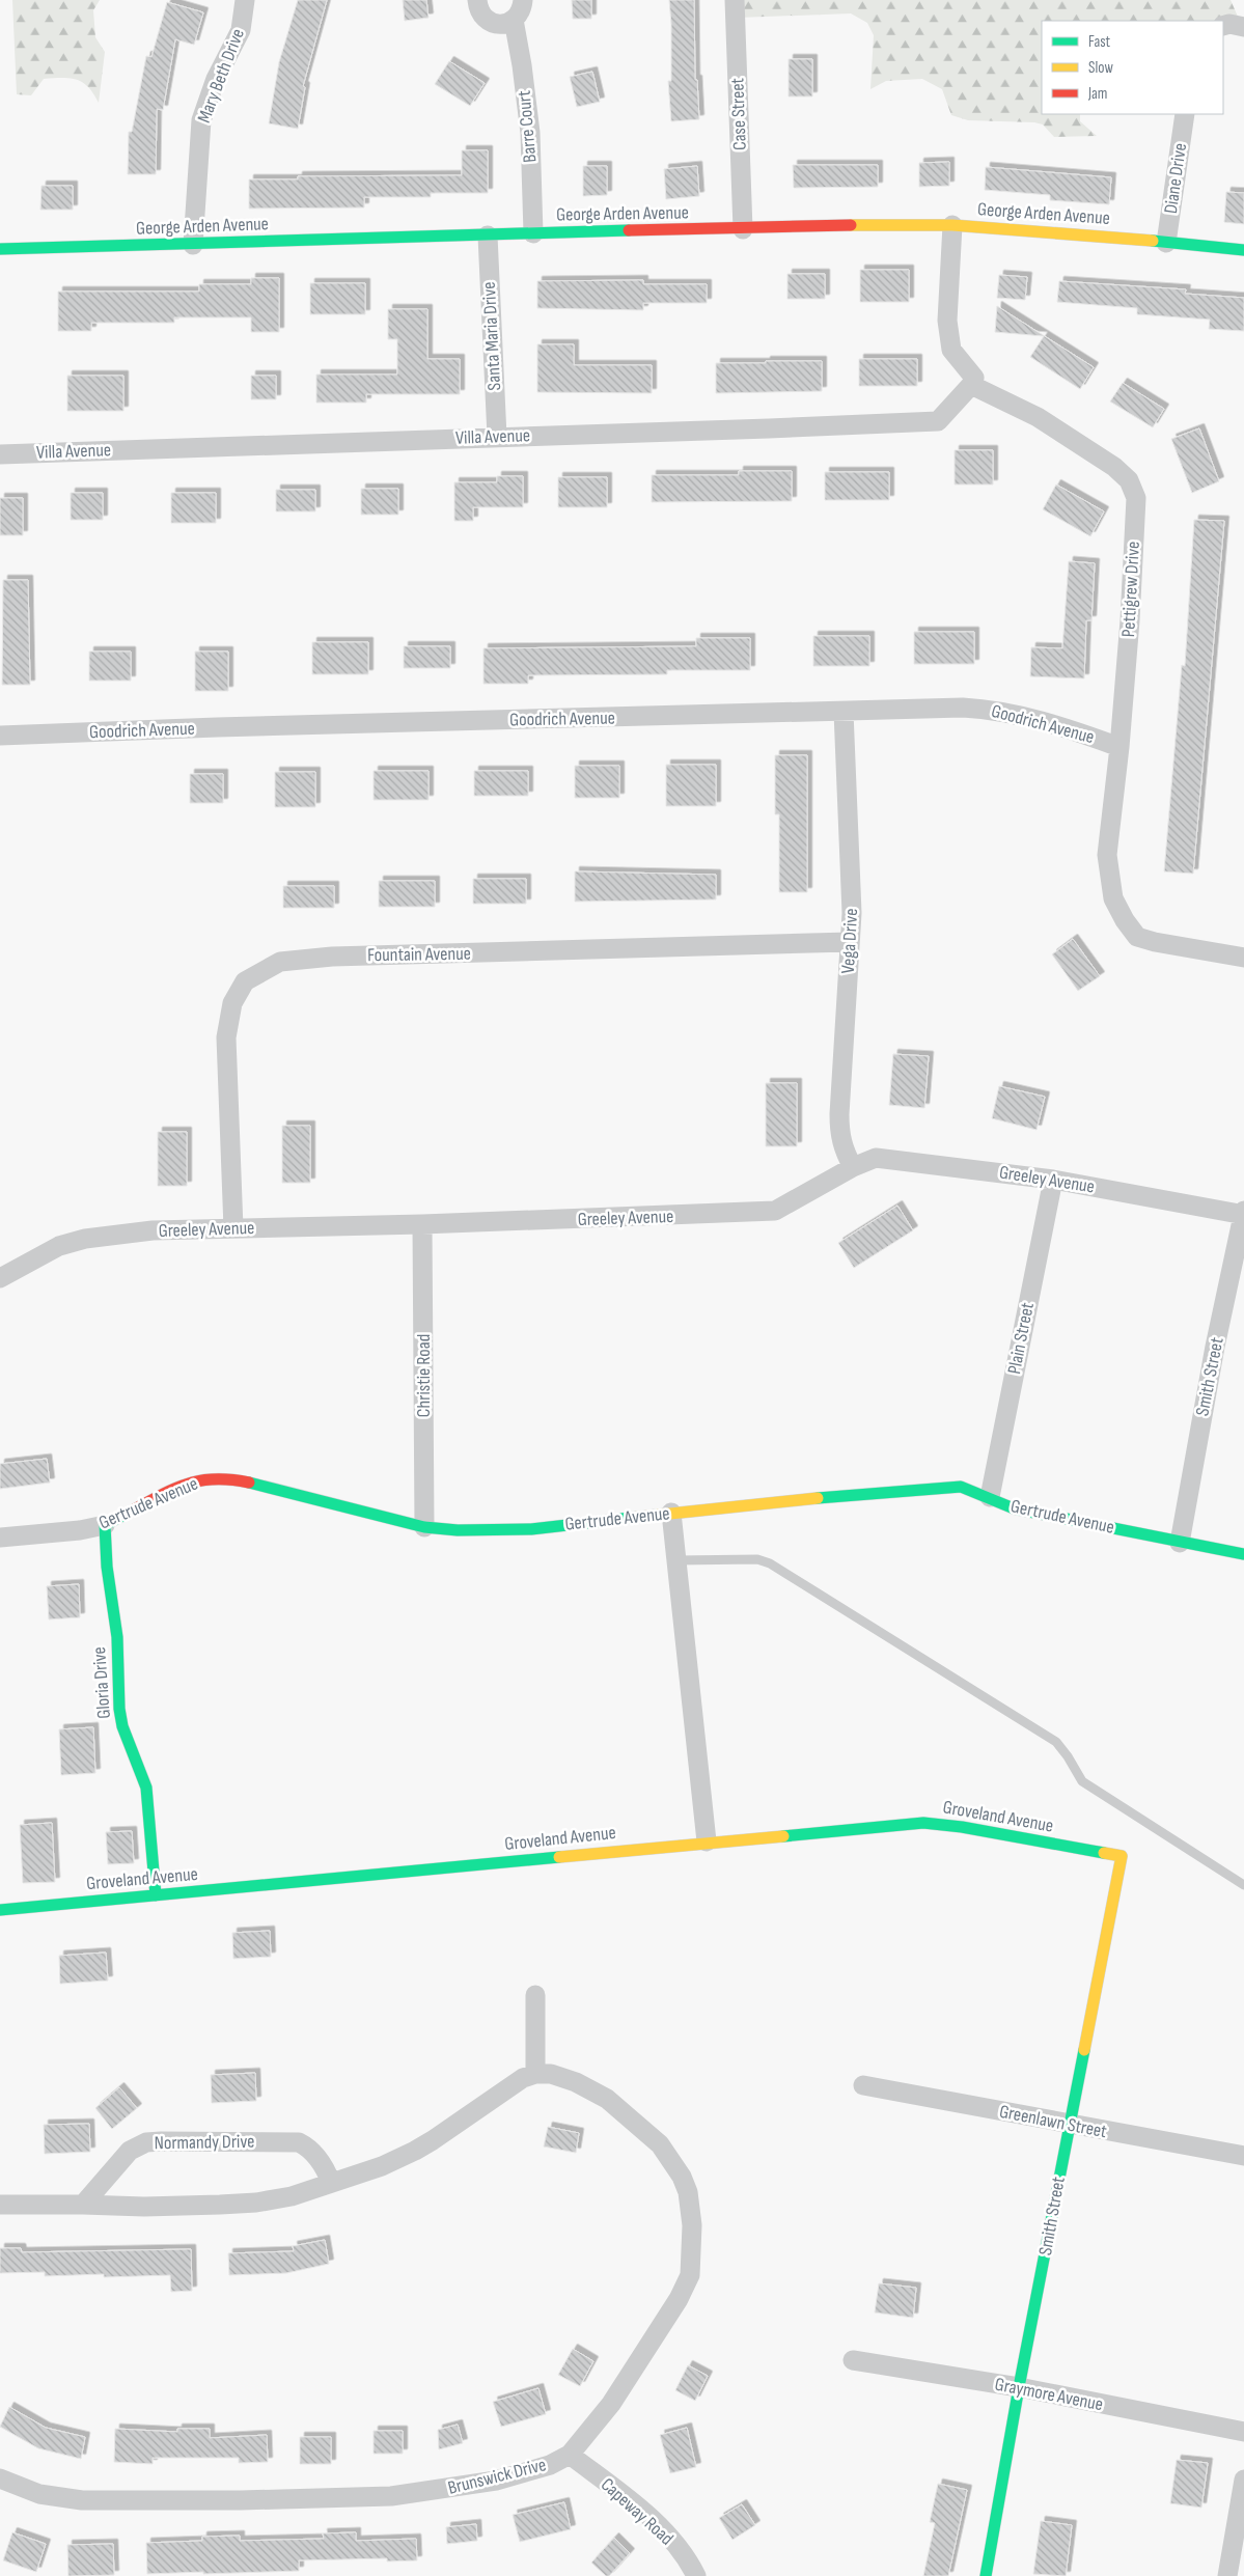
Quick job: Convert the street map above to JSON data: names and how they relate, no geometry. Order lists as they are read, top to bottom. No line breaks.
{"streets":{"street":["Mary Beth Drive","Case Street","Barre Court","Diane Drive","George Arden Avenue","Santa Maria Drive","Villa Avenue","Pettigrew Drive","Goodrich Avenue","Vega Drive","Fountain Avenue","Greeley Avenue","Plain Street","Christie Road","Smith Street","Gertrude Avenue","Gloria Drive","Groveland Avenue","Greenlawn Street","Normandy Drive","Graymore Avenue","Brunswick Drive","Capeway Road"]},"crossings":[["Mary Beth Drive","George Arden Avenue"],["Case Street","George Arden Avenue"],["Barre Court","George Arden Avenue"],["Diane Drive","George Arden Avenue"],["George Arden Avenue","Santa Maria Drive"],["Santa Maria Drive","Villa Avenue"],["Villa Avenue","Pettigrew Drive"],["Pettigrew Drive","Goodrich Avenue"],["Goodrich Avenue","Vega Drive"],["Vega Drive","Fountain Avenue"],["Vega Drive","Greeley Avenue"],["Fountain Avenue","Greeley Avenue"],["Greeley Avenue","Plain Street"],["Greeley Avenue","Christie Road"],["Greeley Avenue","Smith Street"],["Plain Street","Gertrude Avenue"],["Christie Road","Gertrude Avenue"],["Smith Street","Gertrude Avenue"],["Smith Street","Groveland Avenue"],["Smith Street","Greenlawn Street"],["Smith Street","Graymore Avenue"],["Gertrude Avenue","Gloria Drive"],["Gloria Drive","Groveland Avenue"],["Brunswick Drive","Capeway Road"]],"legend":["Fast","Slow","Jam"]}
